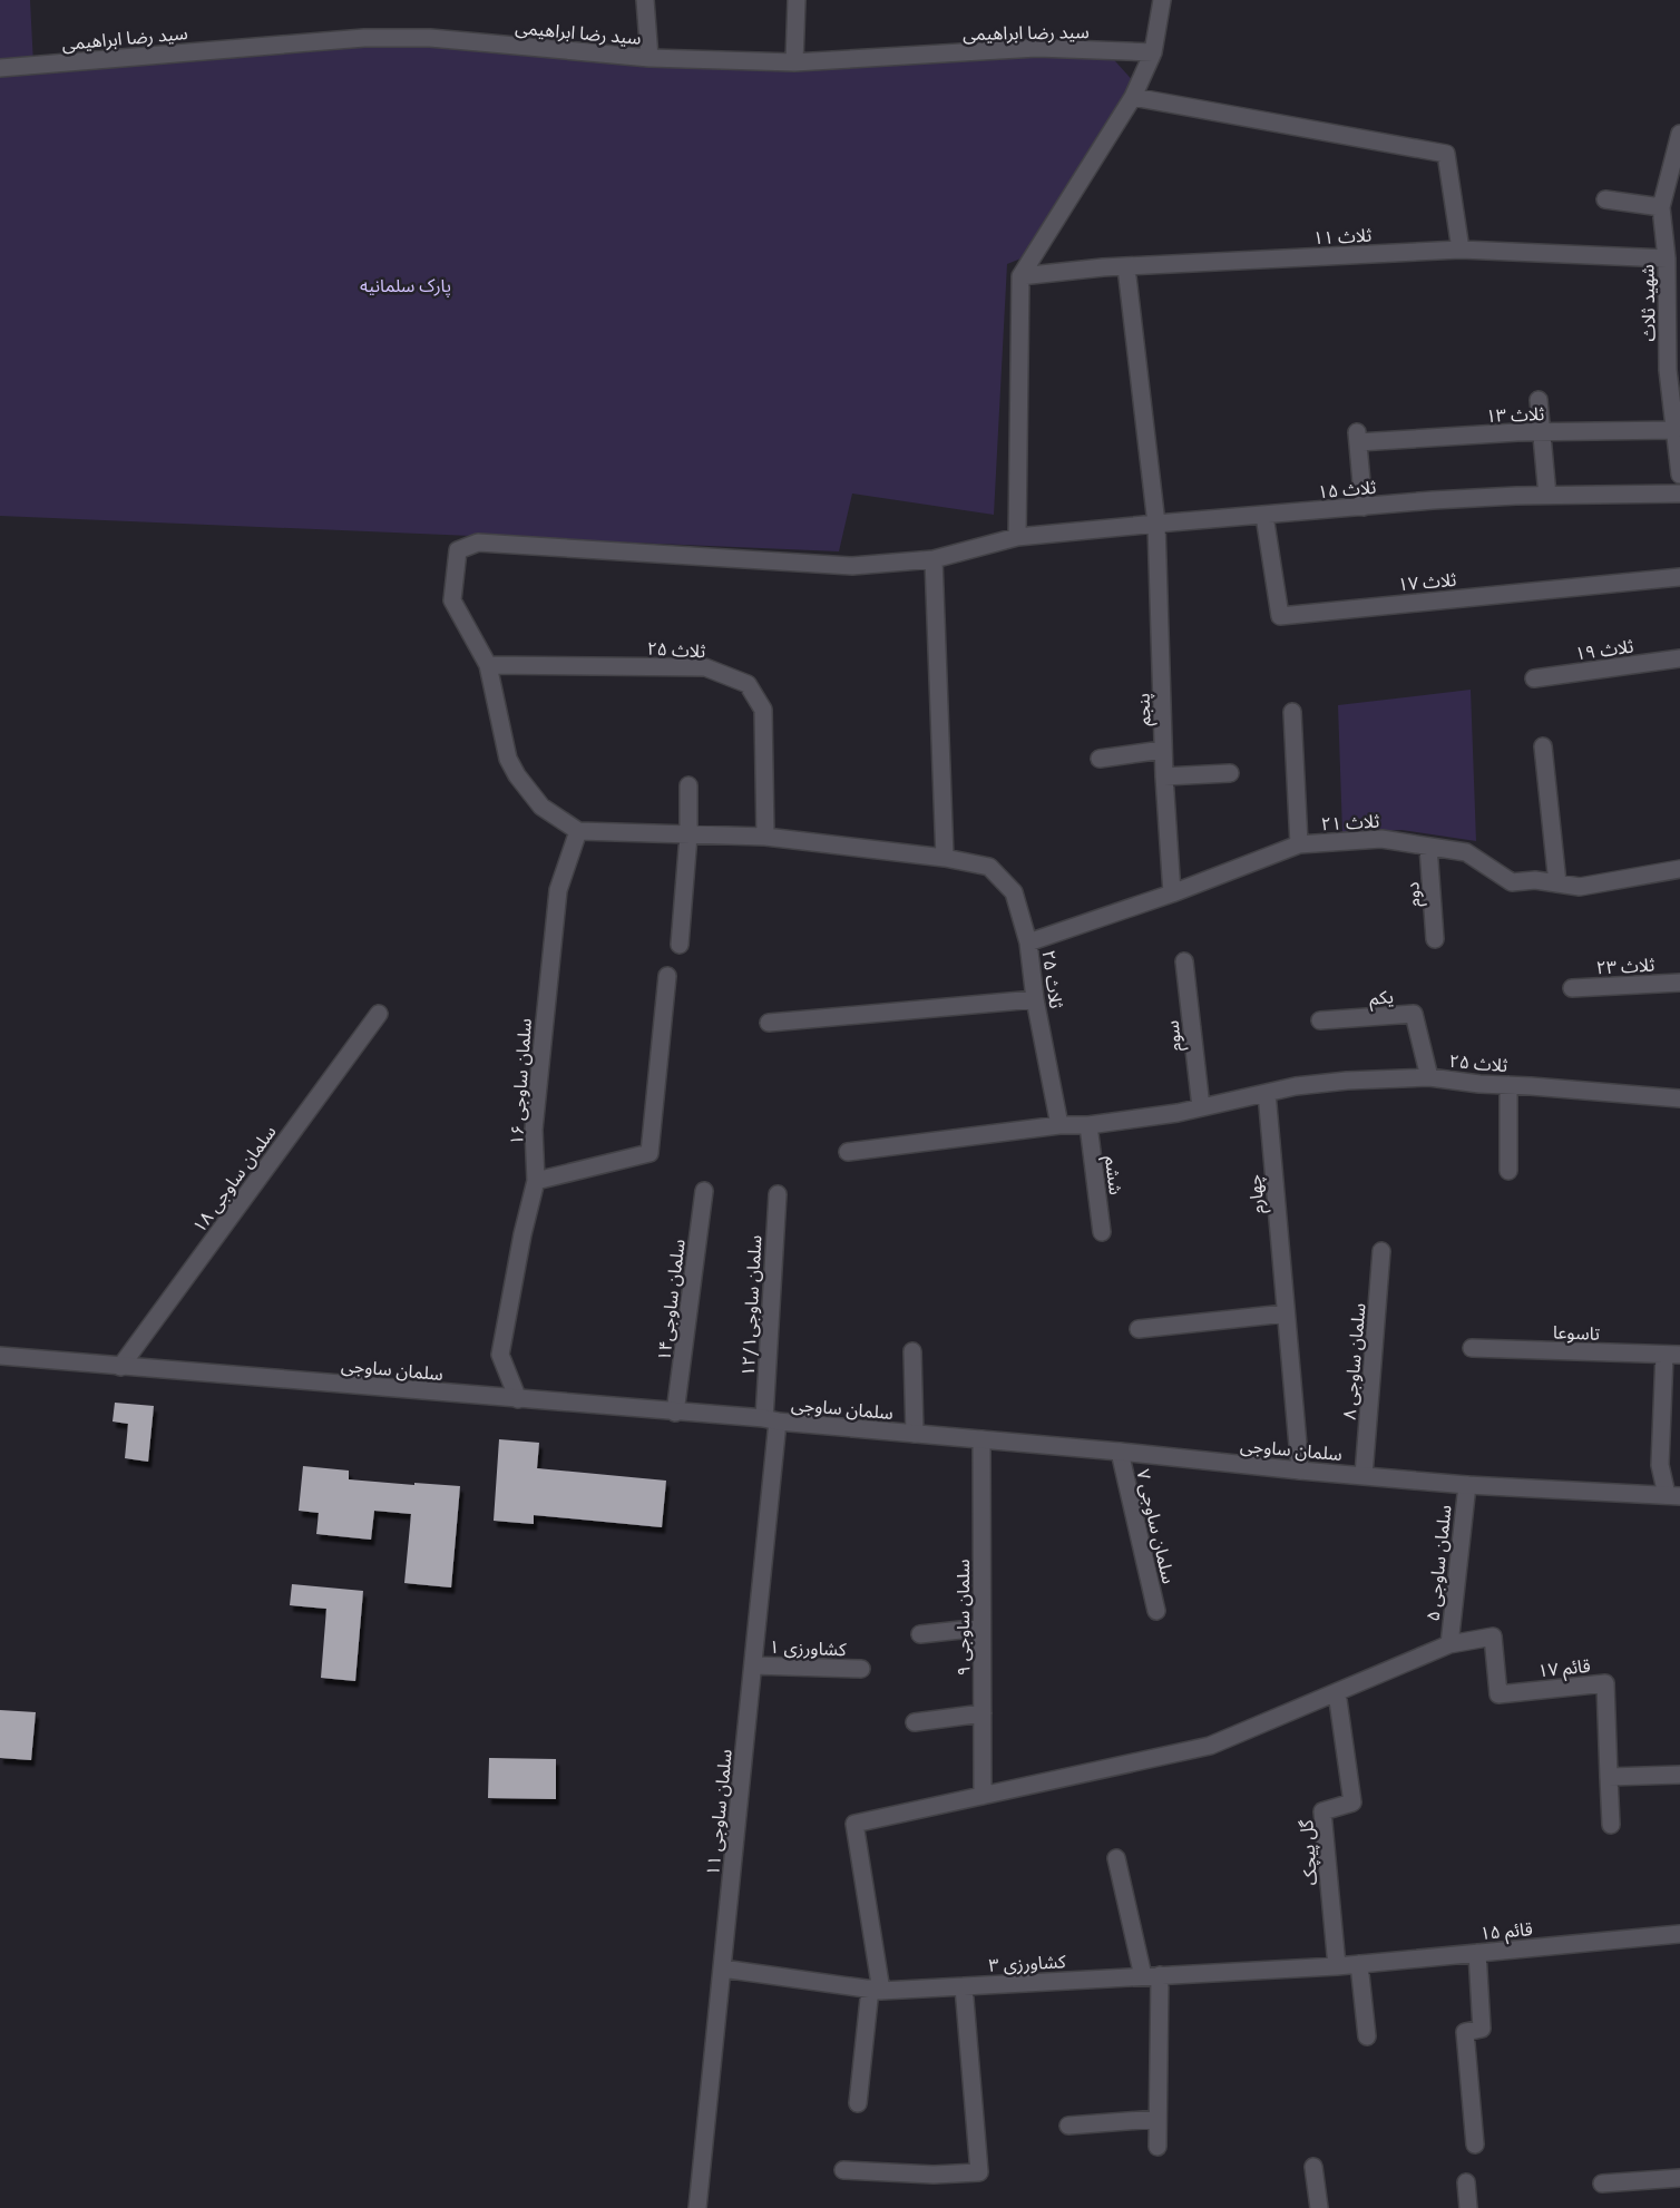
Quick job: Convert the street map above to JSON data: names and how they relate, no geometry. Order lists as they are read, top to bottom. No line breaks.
{"streets":{"street":["سید رضا ابراهیمی","ثلاث ۱۱","شهید ثلاث","ثلاث ۱۳","ثلاث ۱۵","ثلاث ۱۷","ثلاث ۲۵","ثلاث ۱۹","پنجم","ثلاث ۲۱","دوم","ثلاث ۲۳","یکم","سوم","سلمان ساوجی ۱۶","ششم","سلمان ساوجی ۱۸","چهارم","سلمان ساوجی۱۴","سلمان ساوجی۱۲/۱","تاسوعا","سلمان ساوجی ۸","سلمان ساوجی","سلمان ساوجی ۷","سلمان ساوجی ۵","سلمان ساوجی ۹","کشاورزی ۱","قائم ۱۷","سلمان ساوجی ۱۱","گل پیچک","قائم ۱۵","کشاورزی ۳"]},"crossings":[["ثلاث ۱۱","شهید ثلاث"],["ثلاث ۱۱","پنجم"],["شهید ثلاث","ثلاث ۱۳"],["ثلاث ۱۳","ثلاث ۱۵"],["ثلاث ۱۵","ثلاث ۱۷"],["ثلاث ۱۵","ثلاث ۲۵"],["ثلاث ۱۵","پنجم"],["ثلاث ۲۵","ثلاث ۲۱"],["ثلاث ۲۵","یکم"],["ثلاث ۲۵","سوم"],["ثلاث ۲۵","ششم"],["ثلاث ۲۵","چهارم"],["پنجم","ثلاث ۲۱"],["ثلاث ۲۱","دوم"],["سلمان ساوجی ۱۶","سلمان ساوجی"],["سلمان ساوجی ۱۸","سلمان ساوجی"],["چهارم","سلمان ساوجی"],["سلمان ساوجی۱۴","سلمان ساوجی"],["سلمان ساوجی۱۲/۱","سلمان ساوجی"],["سلمان ساوجی۱۲/۱","سلمان ساوجی ۱۱"],["سلمان ساوجی ۸","سلمان ساوجی"],["سلمان ساوجی","سلمان ساوجی ۷"],["سلمان ساوجی","سلمان ساوجی ۵"],["سلمان ساوجی","سلمان ساوجی ۹"],["سلمان ساوجی","سلمان ساوجی ۱۱"],["سلمان ساوجی ۵","قائم ۱۷"],["کشاورزی ۱","سلمان ساوجی ۱۱"],["سلمان ساوجی ۱۱","کشاورزی ۳"],["گل پیچک","قائم ۱۵"],["گل پیچک","کشاورزی ۳"],["قائم ۱۵","کشاورزی ۳"]],"parks":["پارک سلمانیه"]}
